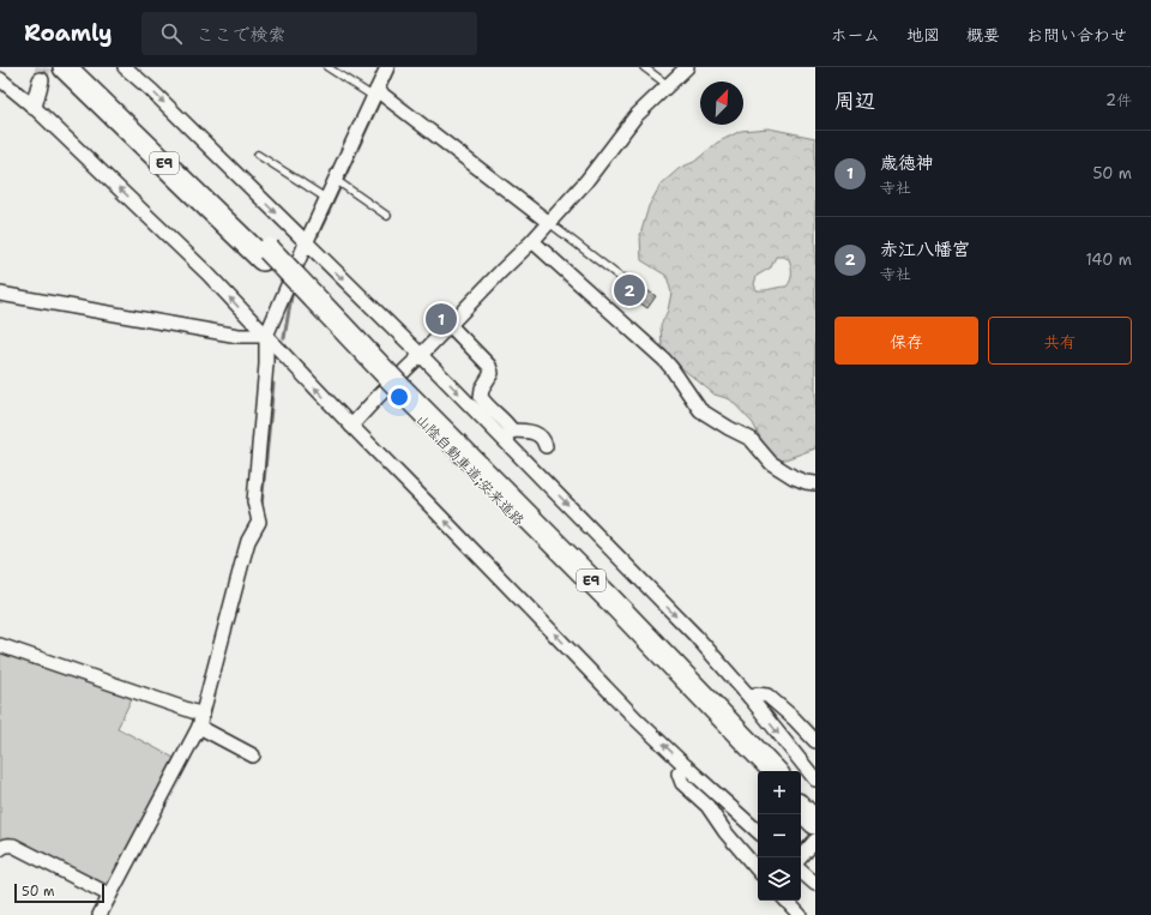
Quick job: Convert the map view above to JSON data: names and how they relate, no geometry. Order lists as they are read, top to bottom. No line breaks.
{"streets":{"highway":["E9","山陰自動車道;安来道路"]},"scale_bar":"50 m","north":"top right","page":{"header":"Roamly","search":"ここで検索","nav":["ホーム","地図","概要","お問い合わせ"],"heading":["周辺","2件"],"list":[{"mark":"1","name":"歳徳神","note":"寺社","value":"50 m"},{"mark":"2","name":"赤江八幡宮","note":"寺社","value":"140 m"}],"pins":["2","1"],"buttons":["保存","共有"],"map_buttons":["+","−"],"scale":"50 m"}}
